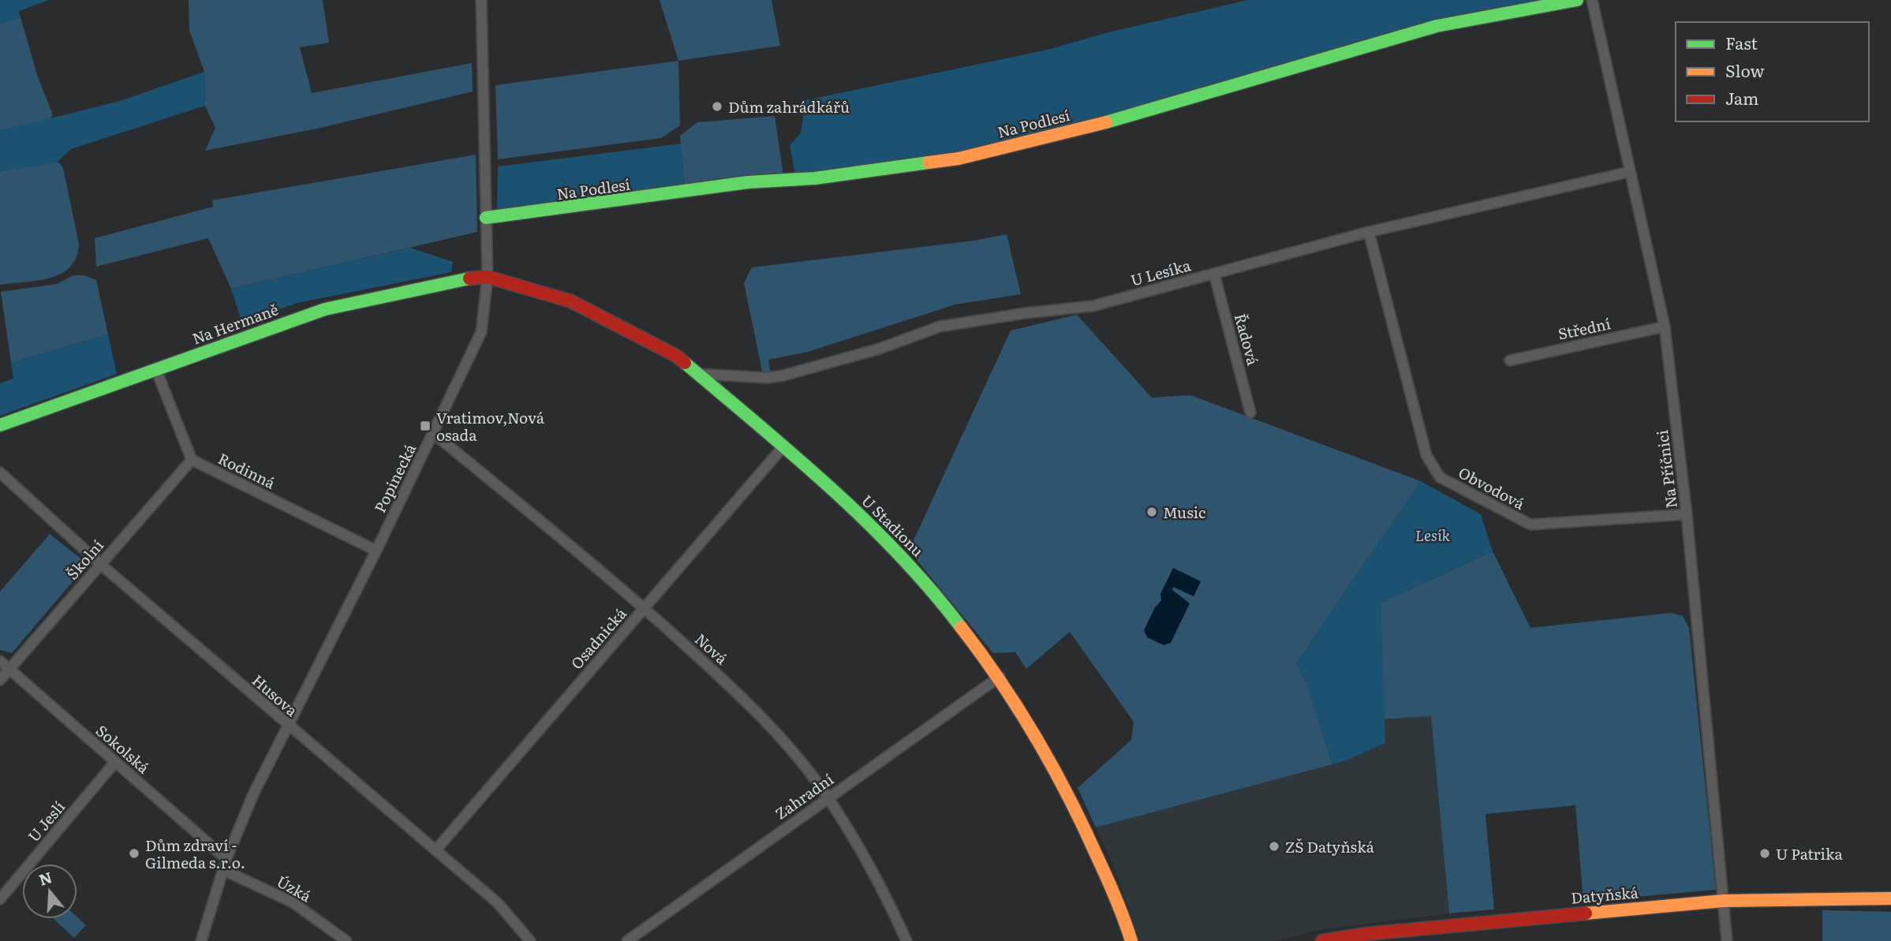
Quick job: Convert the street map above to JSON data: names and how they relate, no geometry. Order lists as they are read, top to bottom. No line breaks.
{"streets":{"street":["Na Podlesí","U Lesíka","Na Hermaně","Střední","Řadová","Na Příčnici","Rodinná","Popinecká","Obvodová","U Stadionu","Školní","Osadnická","Nová","Husova","Sokolská","Zahradní","U Jeslí","Úzká","Datyňská"]},"crossings":[["Na Podlesí","Popinecká"],["U Lesíka","Řadová"],["U Lesíka","Na Příčnici"],["U Lesíka","Obvodová"],["U Lesíka","U Stadionu"],["Na Hermaně","Popinecká"],["Na Hermaně","U Stadionu"],["Střední","Na Příčnici"],["Na Příčnici","Obvodová"],["Na Příčnici","Datyňská"],["Rodinná","Popinecká"],["Rodinná","Školní"],["Popinecká","U Stadionu"],["Popinecká","Nová"],["Popinecká","Husova"],["Popinecká","Sokolská"],["Popinecká","Úzká"],["U Stadionu","Osadnická"],["U Stadionu","Zahradní"],["Školní","Husova"],["Školní","Sokolská"],["Osadnická","Nová"],["Osadnická","Husova"],["Nová","Zahradní"],["Sokolská","U Jeslí"]],"parks":["Lesík"],"places":{"other":["Dům zahrádkářů","Music","ZŠ Datyňská","Dům zdraví - Gilmeda s.r.o.","U Patrika"],"transit":["Vratimov,Nová osada"]},"legend":["Fast","Slow","Jam"],"north":"top"}
